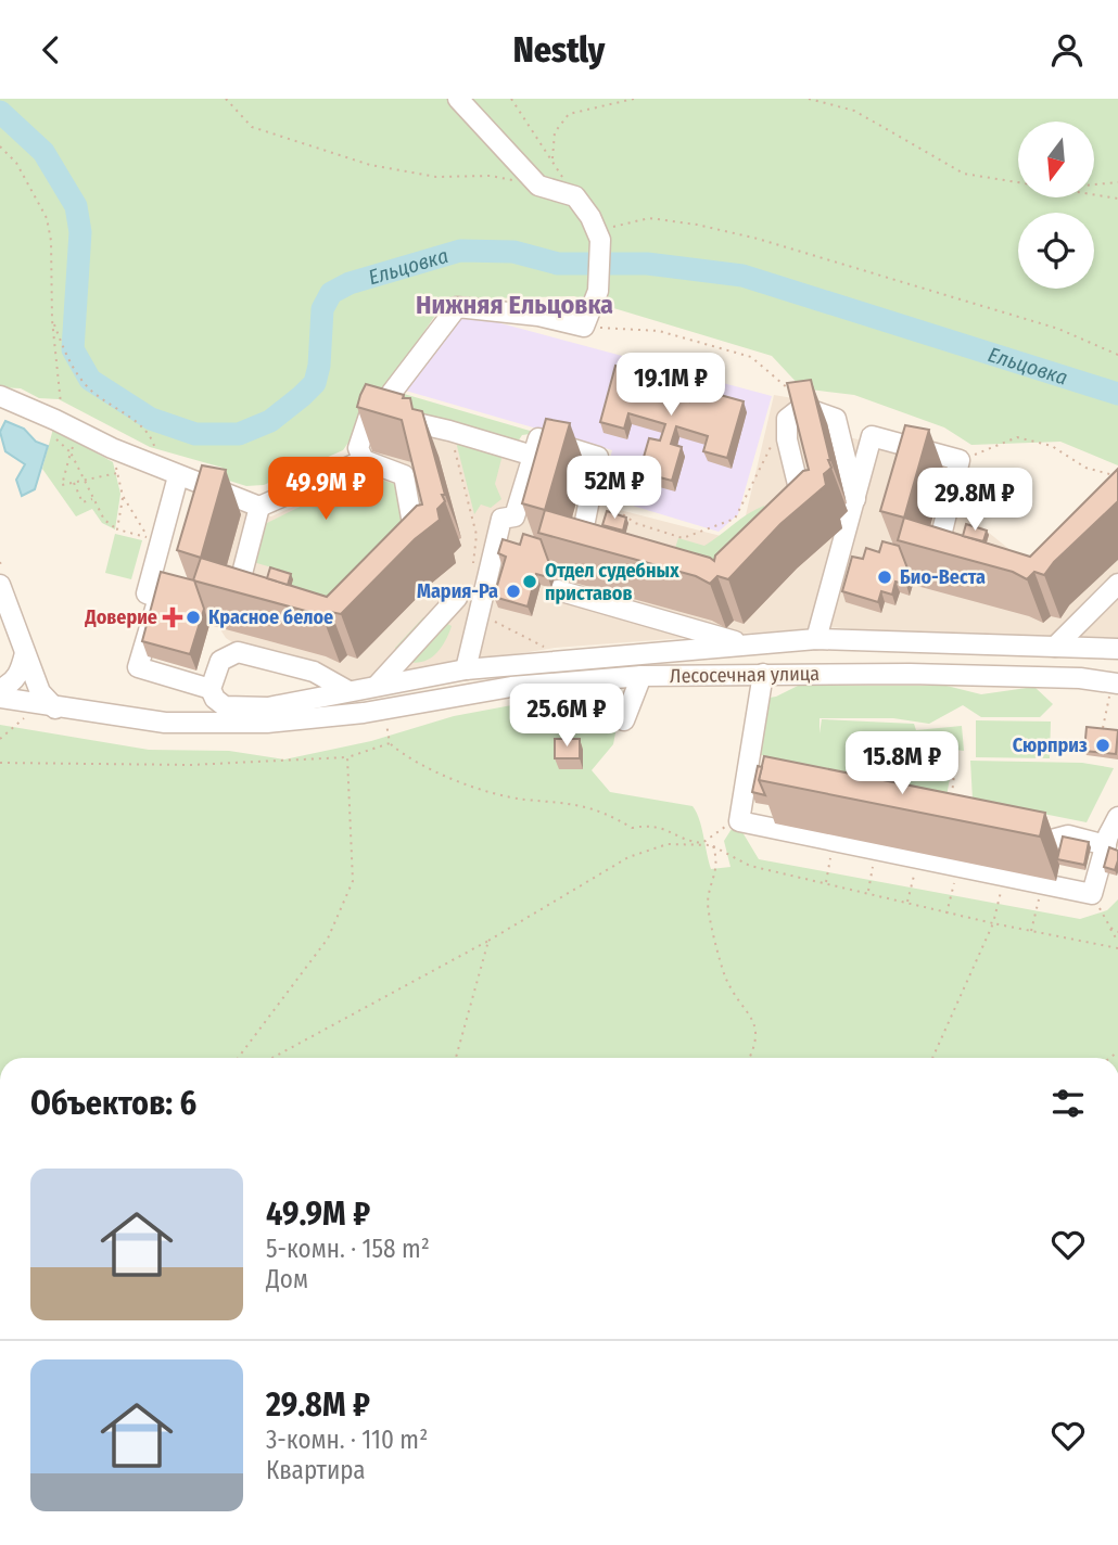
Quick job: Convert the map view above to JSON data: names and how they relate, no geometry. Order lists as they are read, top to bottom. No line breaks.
{"streets":{"street":["Лесосечная улица"]},"districts":["Нижняя Ельцовка"],"water":["Ельцовка"],"places":{"other":["Био-Веста","Отдел судебных приставов","Мария-Ра","Красное белое","Сюрприз"],"health":["Доверие"]},"north":"bottom","page":{"header":"Nestly","price":["19.1M ₽","52M ₽","49.9M ₽","29.8M ₽","25.6M ₽","15.8M ₽"],"heading":"Объектов: 6","list":[{"name":"49.9M ₽","note":"5-комн. · 158 m² · Дом"},{"name":"29.8M ₽","note":"3-комн. · 110 m² · Квартира"}]}}
